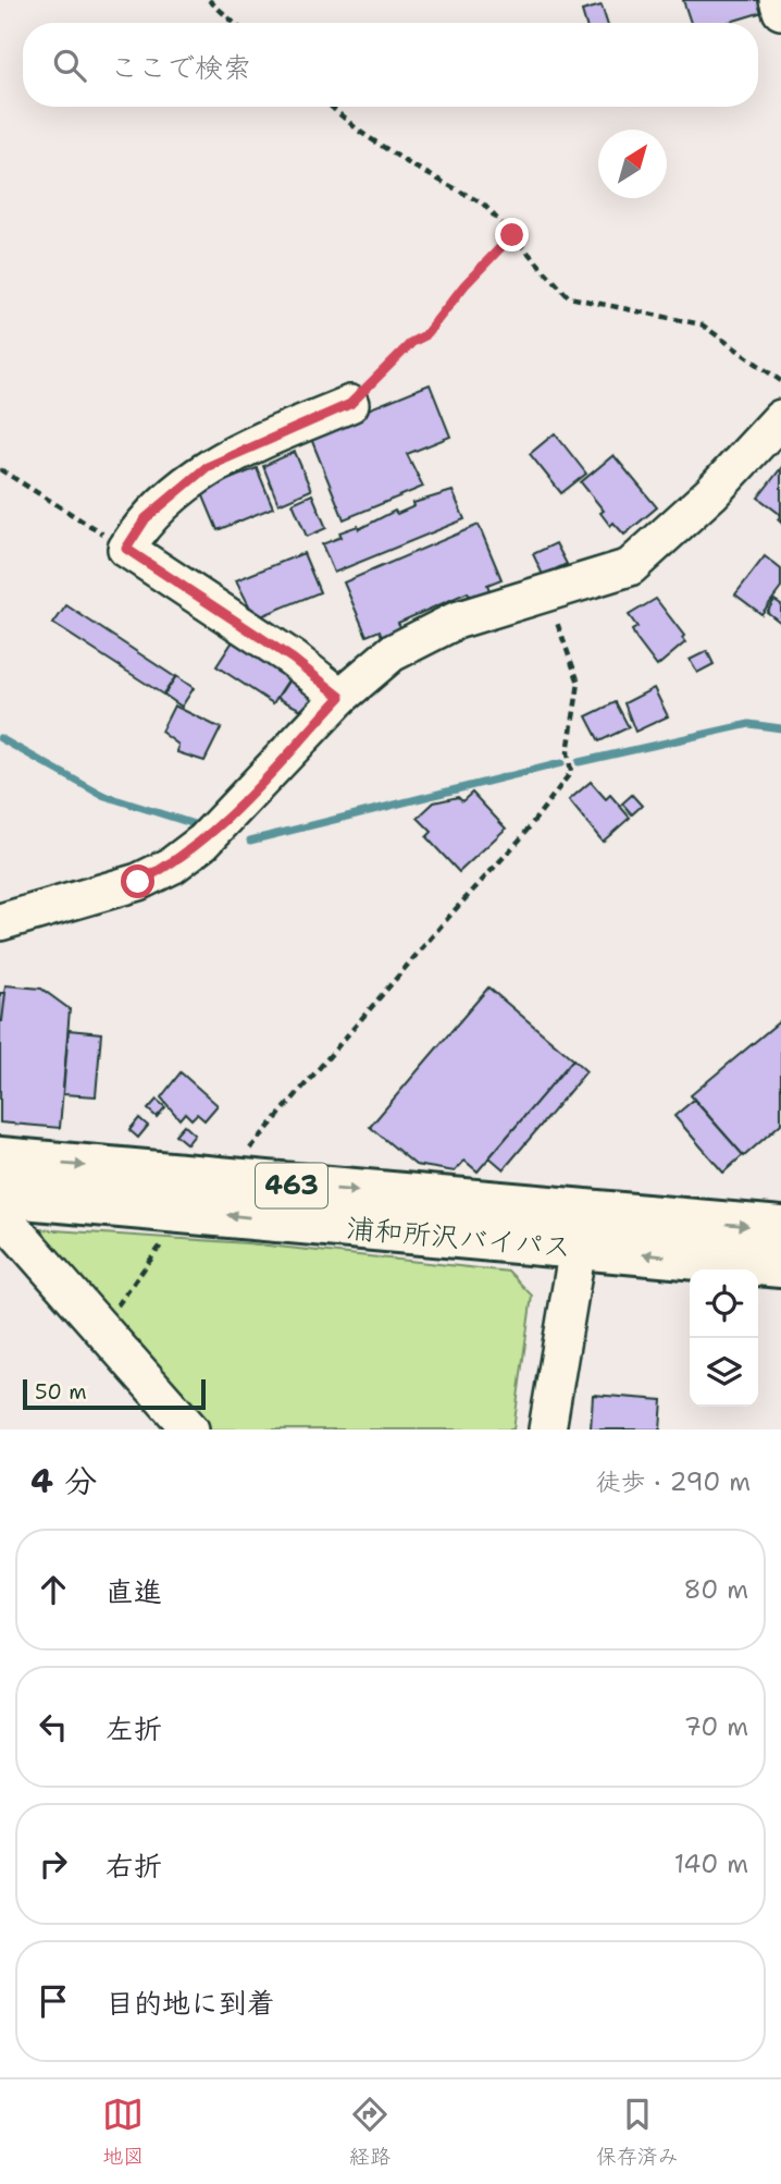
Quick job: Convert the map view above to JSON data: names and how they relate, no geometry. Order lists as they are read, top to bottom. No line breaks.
{"streets":{"highway":["463","浦和所沢バイパス"]},"scale_bar":"50 m","north":"top right","page":{"search":"ここで検索","scale":"50 m","heading":["4 分","徒歩 · 290 m"],"list":[["直進","80 m"],["左折","70 m"],["右折","140 m"],"目的地に到着"],"nav":["地図","経路","保存済み"]}}
